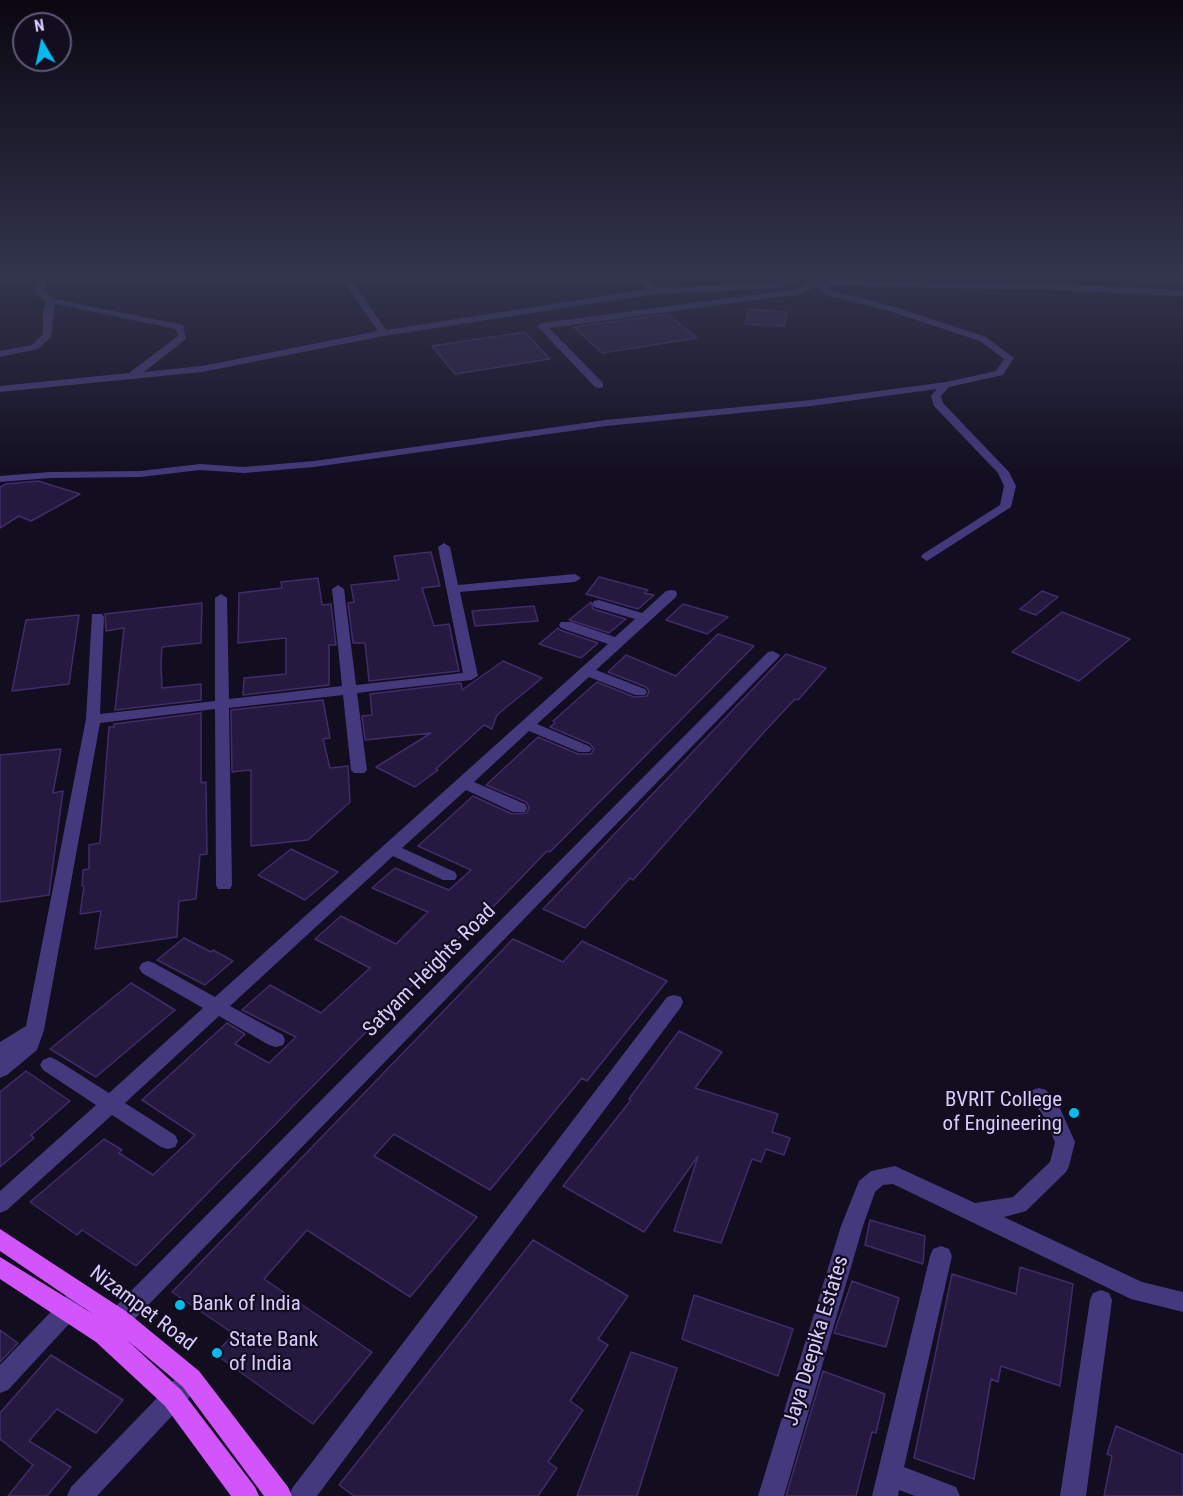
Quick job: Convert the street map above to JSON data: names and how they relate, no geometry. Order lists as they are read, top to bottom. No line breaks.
{"streets":{"main road":["Nizampet Road"],"street":["Satyam Heights Road","Jaya Deepika Estates"]},"crossings":[["Satyam Heights Road","Nizampet Road"]],"places":["BVRIT College of Engineering","Bank of India","State Bank of India"],"north":"top"}
